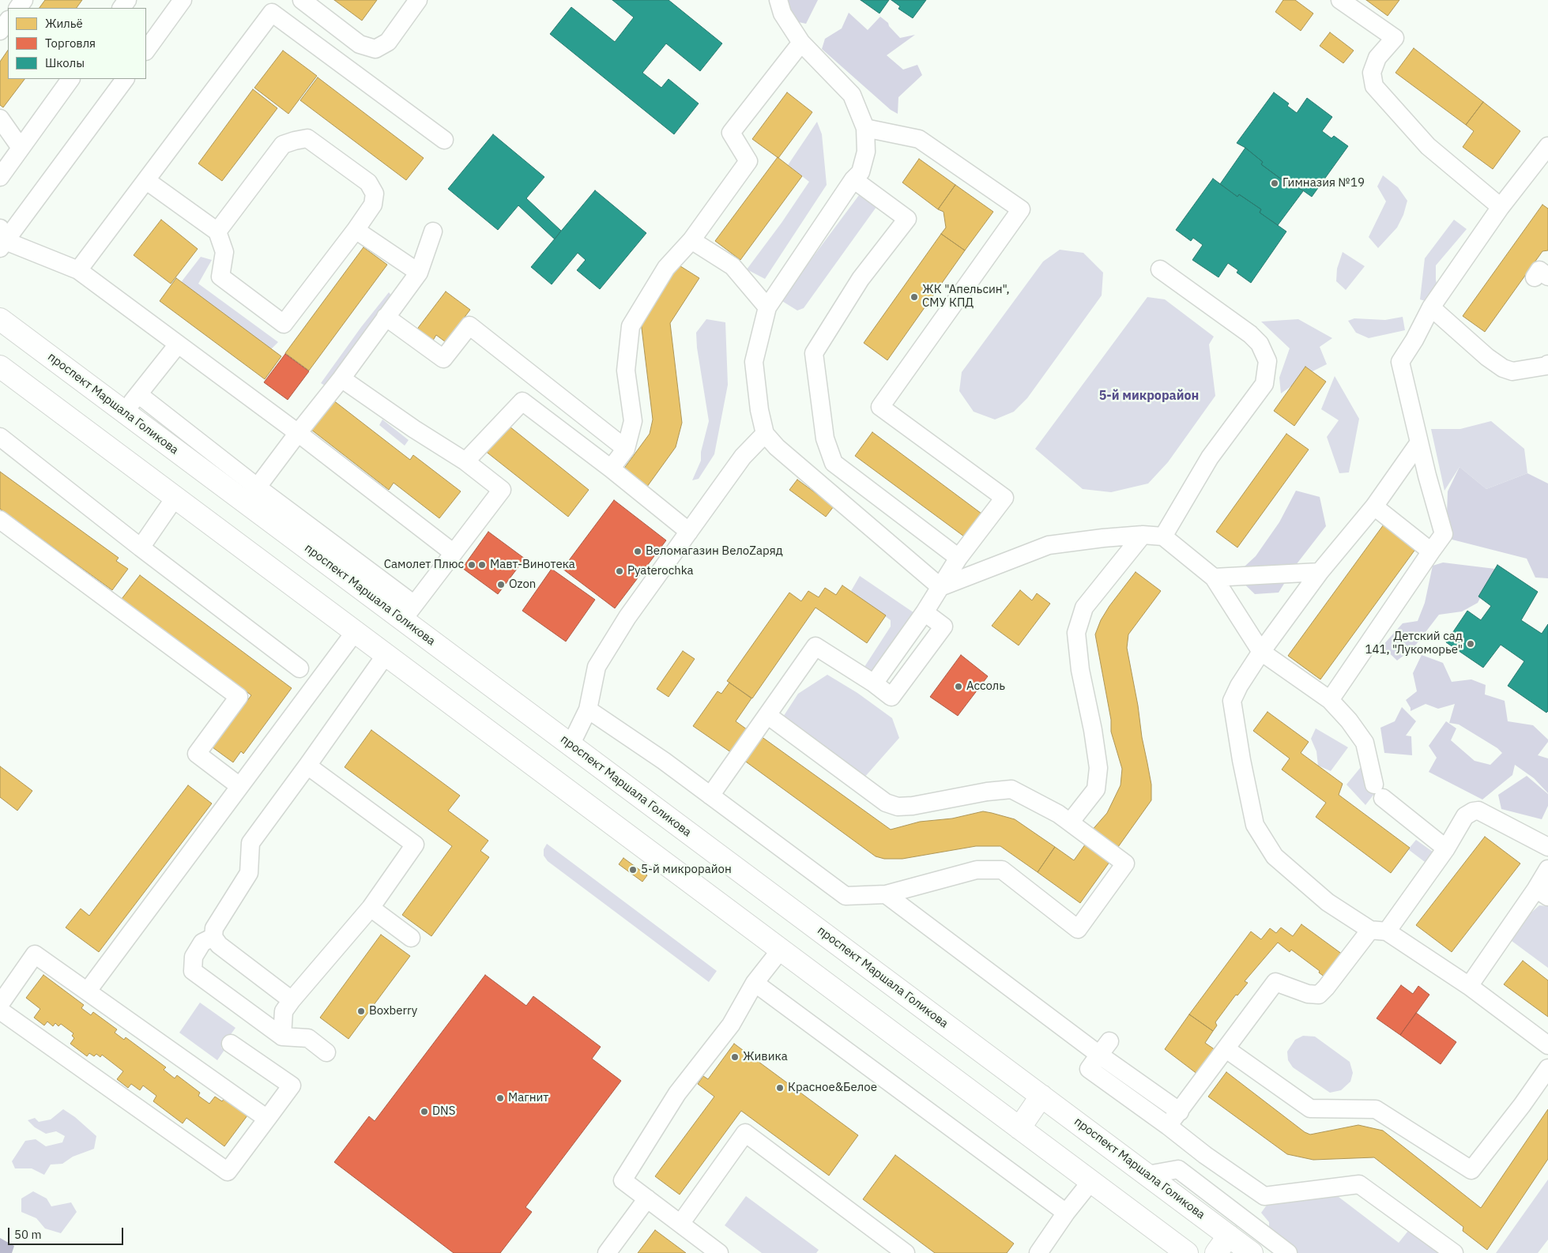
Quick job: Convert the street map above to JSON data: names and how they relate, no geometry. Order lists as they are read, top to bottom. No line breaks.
{"streets":{"main road":["проспект Маршала Голикова"]},"districts":["5-й микрорайон"],"places":["Гимназия №19","ЖК \"Апельсин\", СМУ КПД","Веломагазин ВелоZаряд","Самолет Плюс","Мавт-Винотека","Pyaterochka","Ozon","Детский сад 141, \"Лукоморье\"","Ассоль","5-й микрорайон","Boxberry","Живика","Красное&Белое","Магнит","DNS"],"legend":["Жильё","Торговля","Школы"],"scale_bar":"50 m"}
